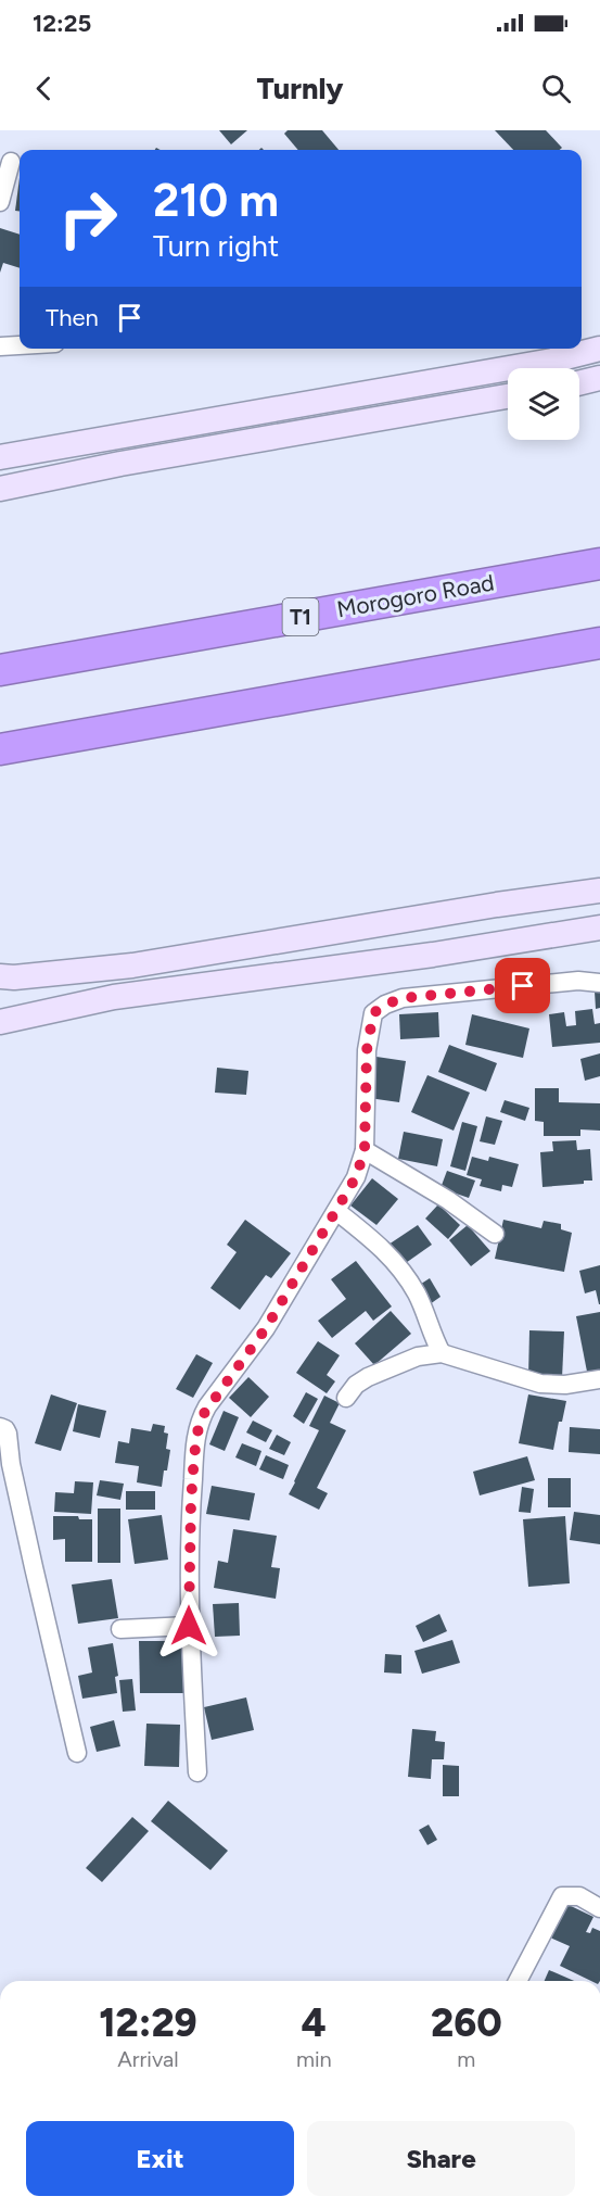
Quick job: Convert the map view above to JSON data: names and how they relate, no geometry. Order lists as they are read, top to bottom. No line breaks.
{"streets":{"highway":["Morogoro Road","T1"]},"page":{"status":"12:25","header":"Turnly","turn":["210 m","Turn right"],"then":"Then","eta":["12:29","Arrival","4","min","260","m"],"buttons":["Exit","Share"]}}
